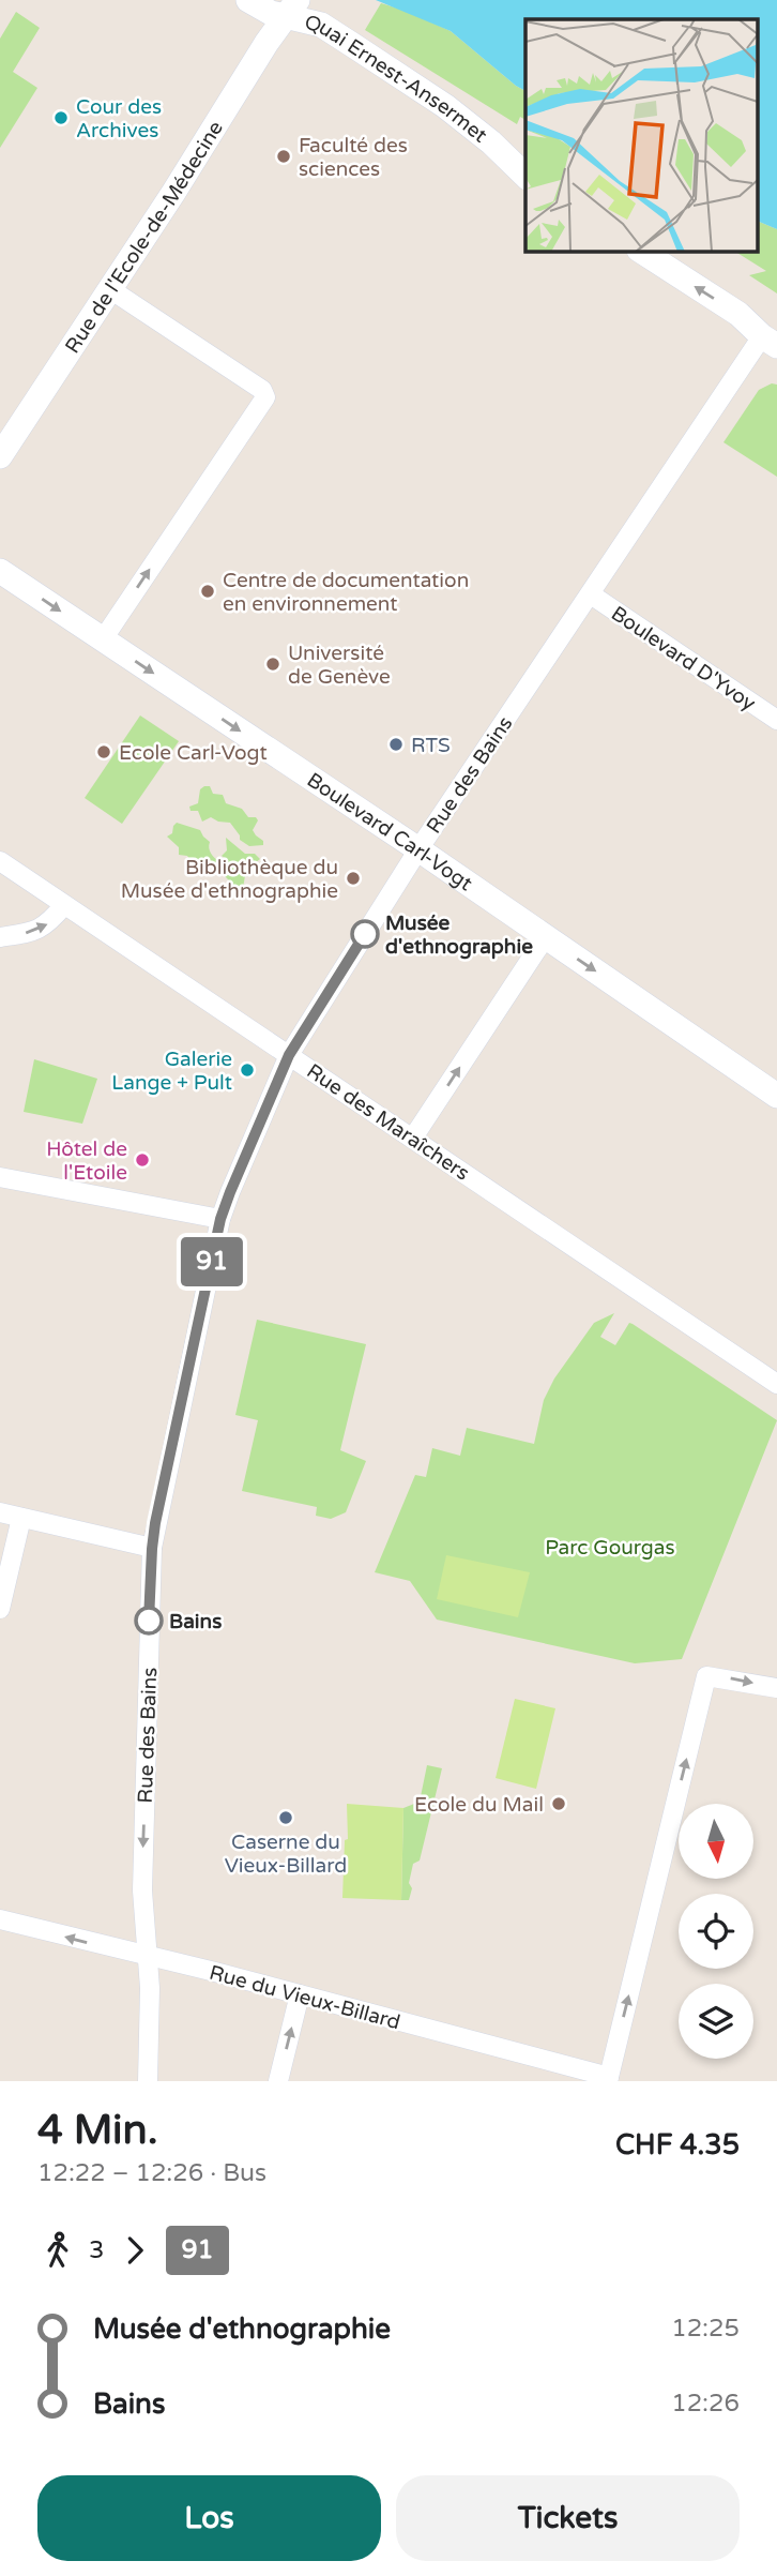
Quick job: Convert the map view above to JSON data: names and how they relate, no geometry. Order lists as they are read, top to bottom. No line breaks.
{"streets":{"street":["Quai Ernest-Ansermet","Rue de l'Ecole-de-Médecine","Boulevard D'Yvoy","Rue des Bains","Boulevard Carl-Vogt","Rue des Maraîchers","Rue du Vieux-Billard"]},"crossings":[["Quai Ernest-Ansermet","Rue de l'Ecole-de-Médecine"],["Boulevard D'Yvoy","Rue des Bains"],["Rue des Bains","Boulevard Carl-Vogt"],["Rue des Bains","Rue des Maraîchers"],["Rue des Bains","Rue du Vieux-Billard"]],"one_way":["Boulevard Carl-Vogt"],"parks":["Parc Gourgas"],"places":["Cour des Archives","Faculté des sciences","Centre de documentation en environnement","Université de Genève","RTS","Ecole Carl-Vogt","Bibliothèque du Musée d'ethnographie","Musée d'ethnographie","Galerie Lange + Pult","Hôtel de l'Etoile","Bains","Ecole du Mail","Caserne du Vieux-Billard"],"lines":["bus line 91"],"north":"bottom","page":{"on_map":"91","heading":["4 Min.","12:22 – 12:26 · Bus","CHF 4.35"],"legs":["3","91"],"list":[{"name":"Musée d'ethnographie","value":"12:25"},{"name":"Bains","value":"12:26"}],"buttons":["Los","Tickets"]}}
